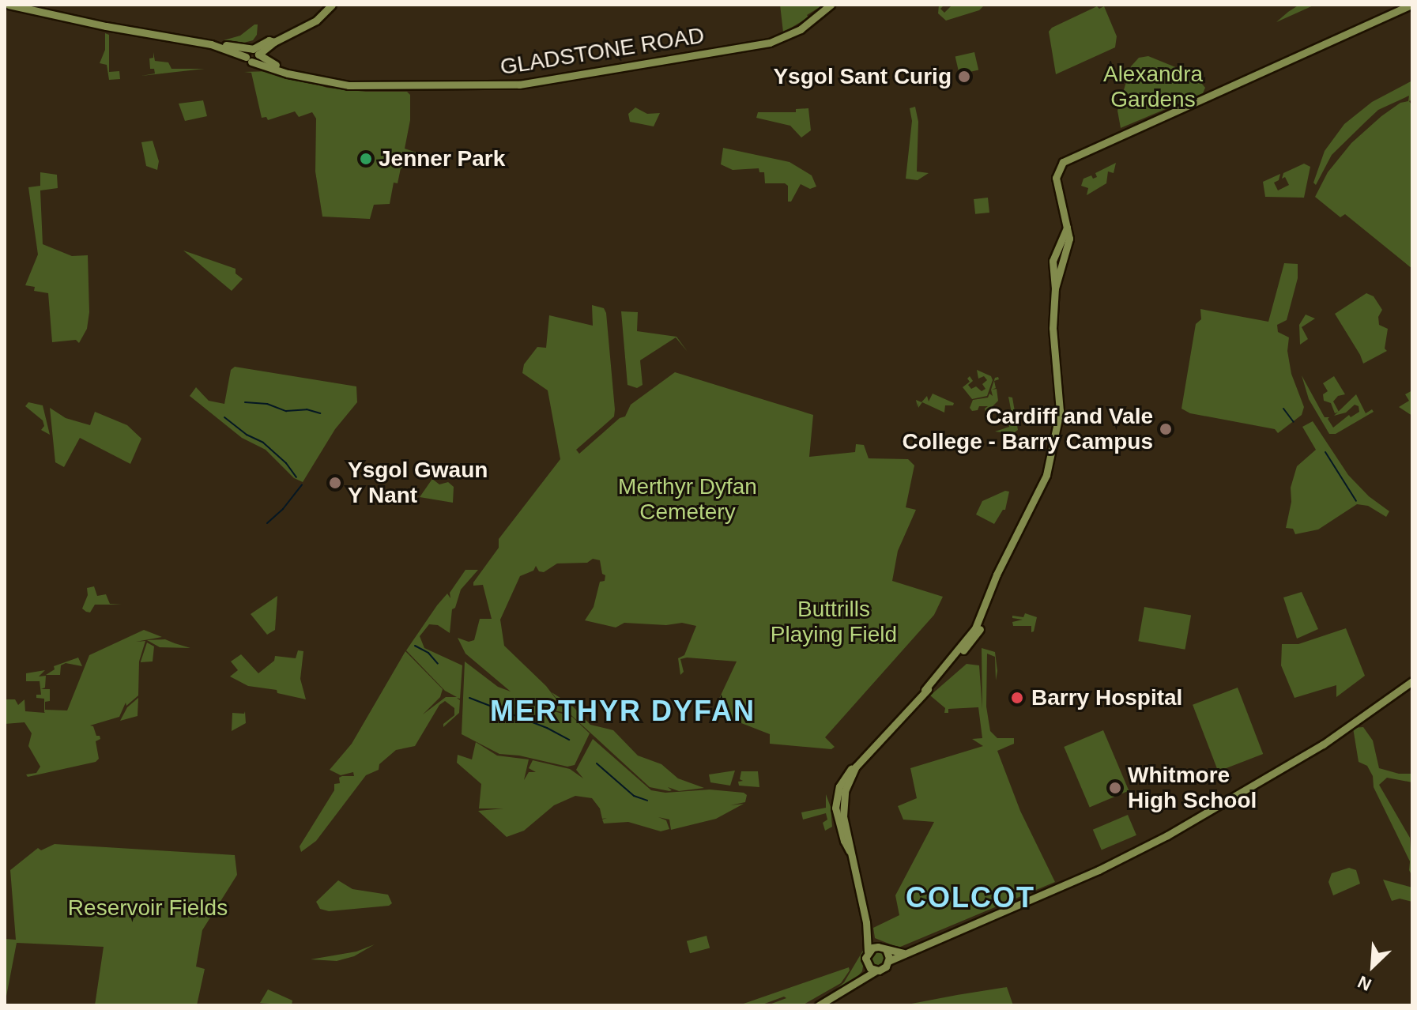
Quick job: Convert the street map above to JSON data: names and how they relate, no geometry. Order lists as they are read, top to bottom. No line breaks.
{"streets":{"main road":["GLADSTONE ROAD"]},"districts":["MERTHYR DYFAN","COLCOT"],"parks":["Alexandra Gardens","Merthyr Dyfan Cemetery","Buttrills Playing Field","Reservoir Fields"],"places":["Ysgol Sant Curig","Jenner Park","Cardiff and Vale College - Barry Campus","Ysgol Gwaun Y Nant","Barry Hospital","Whitmore High School"],"north":"bottom left"}
